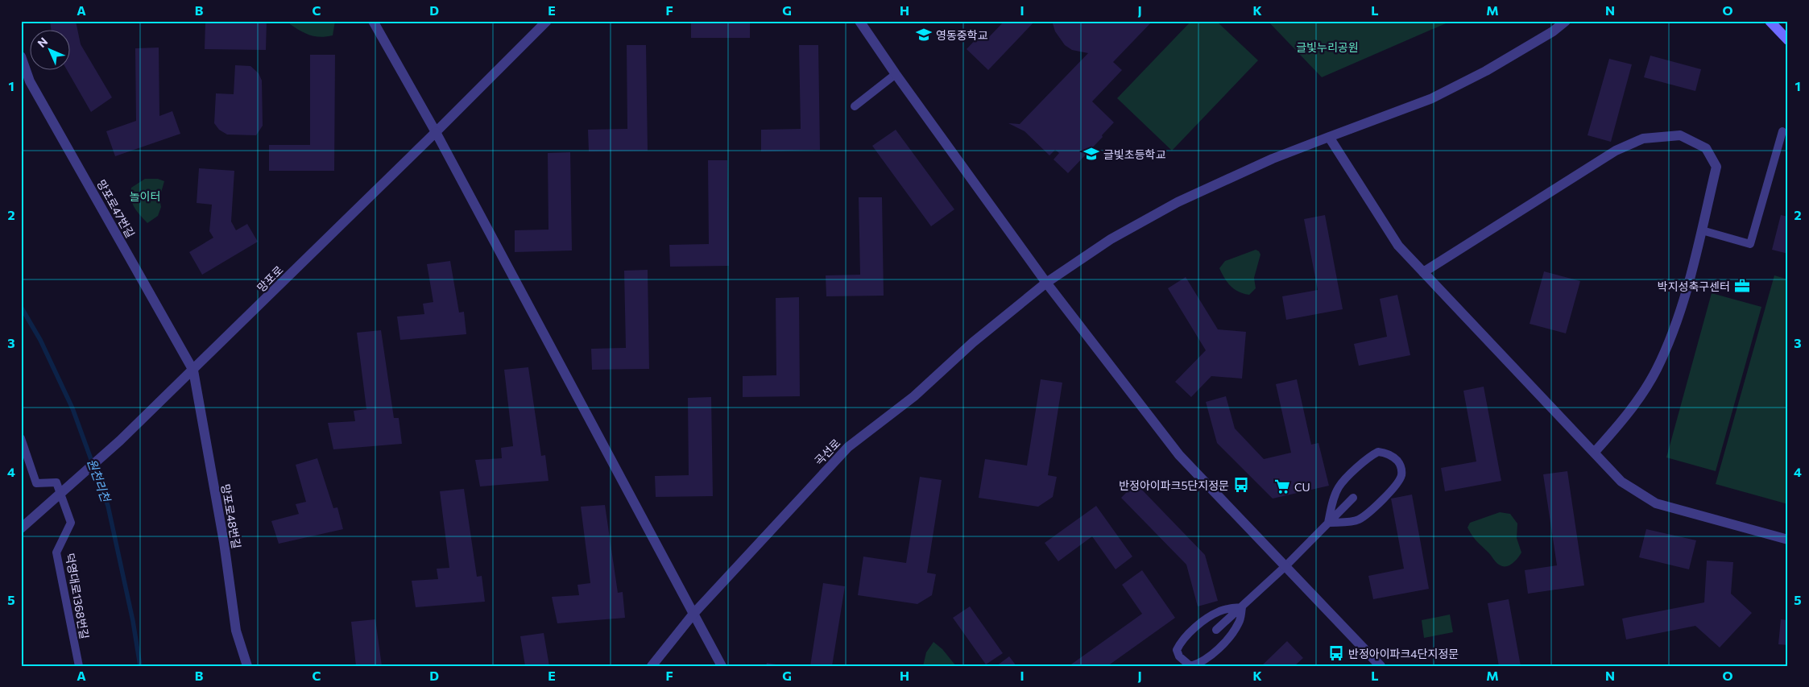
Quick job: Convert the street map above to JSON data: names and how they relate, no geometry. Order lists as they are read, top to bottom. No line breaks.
{"streets":{"street":["망포로47번길","망포로","곡선로","망포로48번길"],"lane":["덕영대로1368번길"]},"crossings":[["망포로47번길","망포로"],["망포로47번길","망포로48번길"],["망포로","망포로48번길"]],"water":["원천리천"],"parks":["글빛누리공원","놀이터"],"places":{"school or university":["영동중학교","글빛초등학교"],"office":["박지성축구센터"],"bus stop":["반정아이파크5단지정문","반정아이파크4단지정문"],"supermarket":["CU"]},"north":"top left","grid":{"columns":["A","B","C","D","E","F","G","H","I","J","K","L","M","N","O"],"rows":["1","2","3","4","5"]}}
